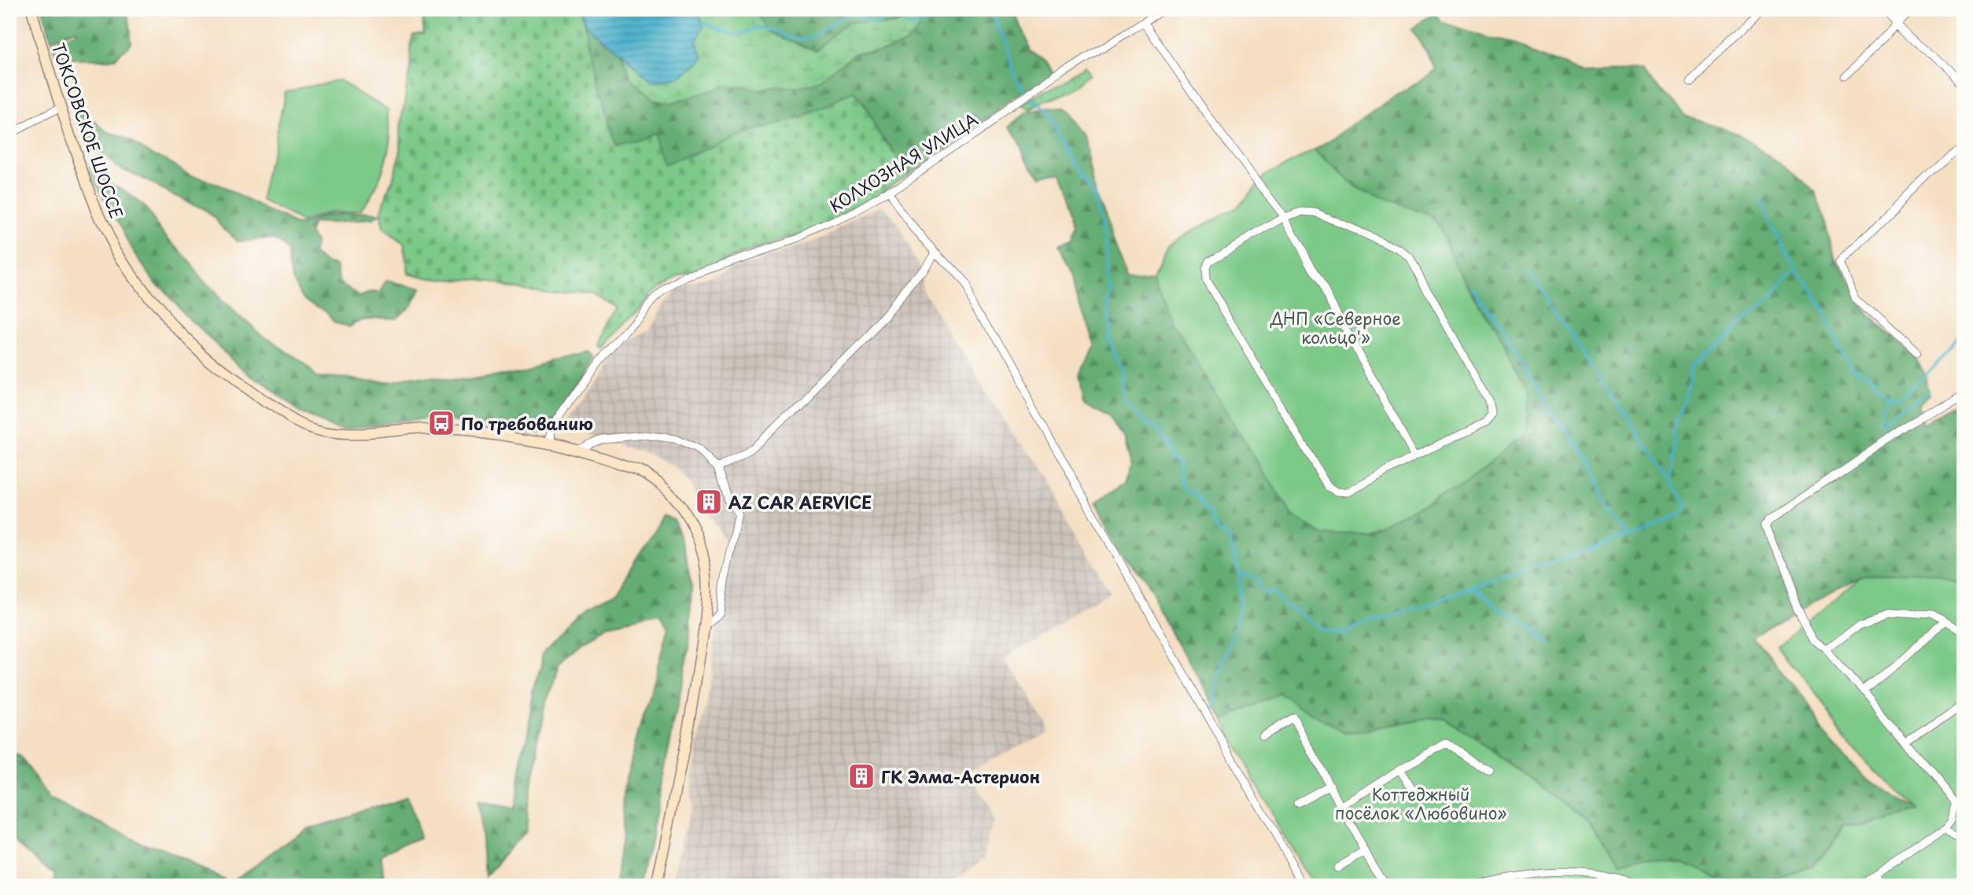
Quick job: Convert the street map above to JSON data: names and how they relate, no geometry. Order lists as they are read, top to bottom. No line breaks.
{"streets":{"main road":["ТОКСОВСКОЕ ШОССЕ"],"street":["КОЛХОЗНАЯ УЛИЦА"]},"crossings":[["ТОКСОВСКОЕ ШОССЕ","КОЛХОЗНАЯ УЛИЦА"]],"parks":["ДНП «Северное кольцо'»","Коттеджный посёлок «Любовино»"],"places":{"bus stop":["По требованию"],"building":["AZ CAR AERVICE","ГК Элма-Астерион"]}}
